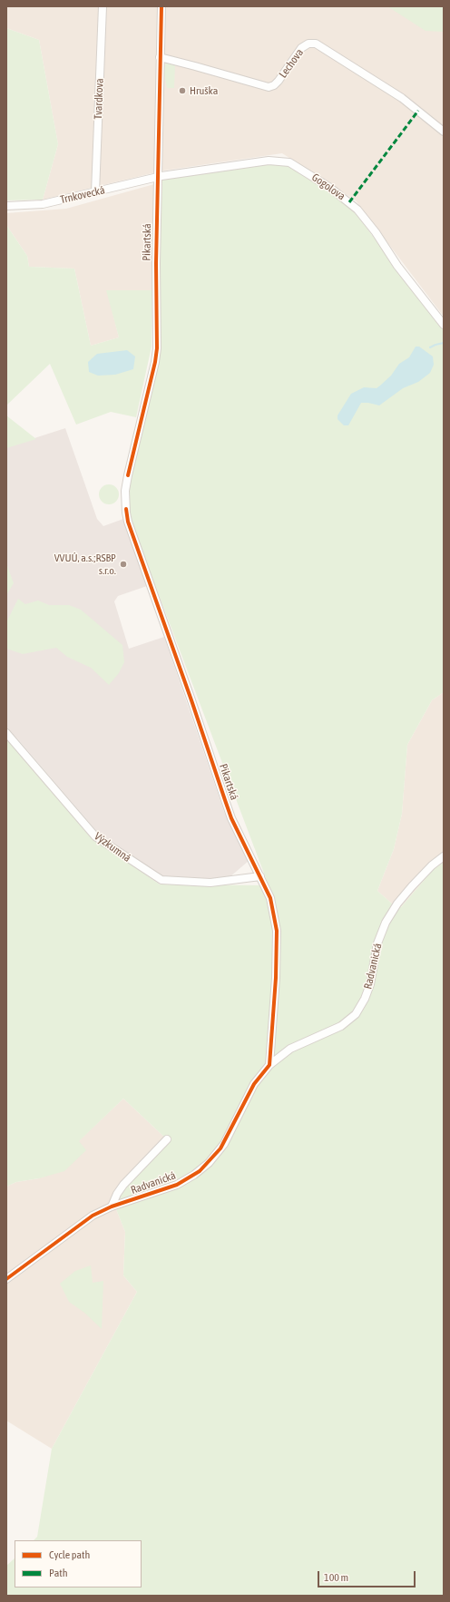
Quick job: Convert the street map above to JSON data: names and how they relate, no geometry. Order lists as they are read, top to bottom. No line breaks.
{"streets":{"street":["Lechova","Tvardkova","Gogolova","Trnkovecká","Pikartská","Výzkumná","Radvanická"]},"crossings":[["Lechova","Pikartská"],["Tvardkova","Trnkovecká"],["Gogolova","Trnkovecká"],["Gogolova","Pikartská"],["Trnkovecká","Pikartská"],["Pikartská","Výzkumná"],["Pikartská","Radvanická"]],"places":["Hruška","VVUÚ, a.s.;RSBP s.r.o."],"legend":["Cycle path","Path"],"scale_bar":"100 m"}
